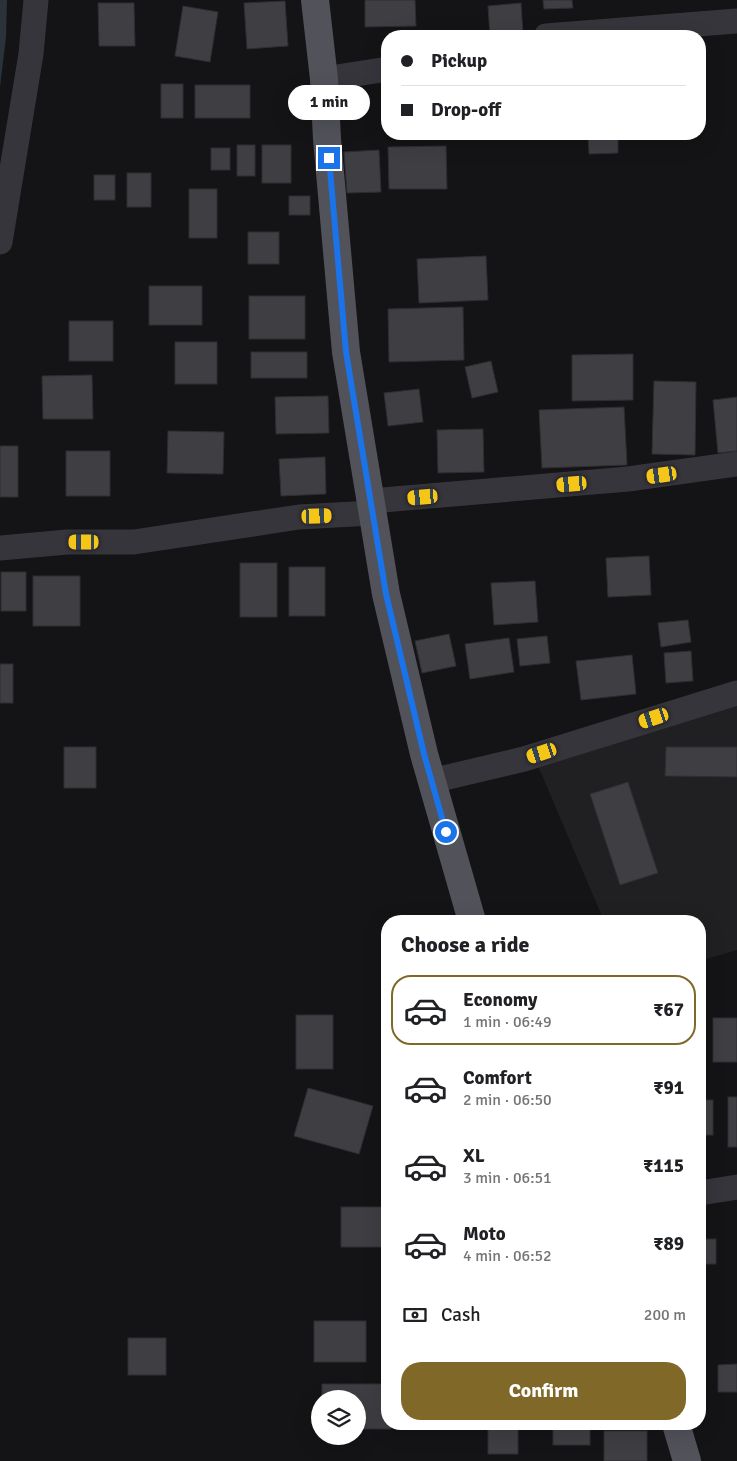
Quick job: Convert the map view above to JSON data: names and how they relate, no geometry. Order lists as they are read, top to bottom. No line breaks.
{"page":{"banner":["Pickup","Drop-off"],"bubble":"1 min","heading":"Choose a ride","list":[{"name":"Economy","note":"1 min · 06:49","value":"₹67"},{"name":"Comfort","note":"2 min · 06:50","value":"₹91"},{"name":"XL","note":"3 min · 06:51","value":"₹115"},{"name":"Moto","note":"4 min · 06:52","value":"₹89"}],"pay":["Cash","200 m"],"buttons":"Confirm"}}
